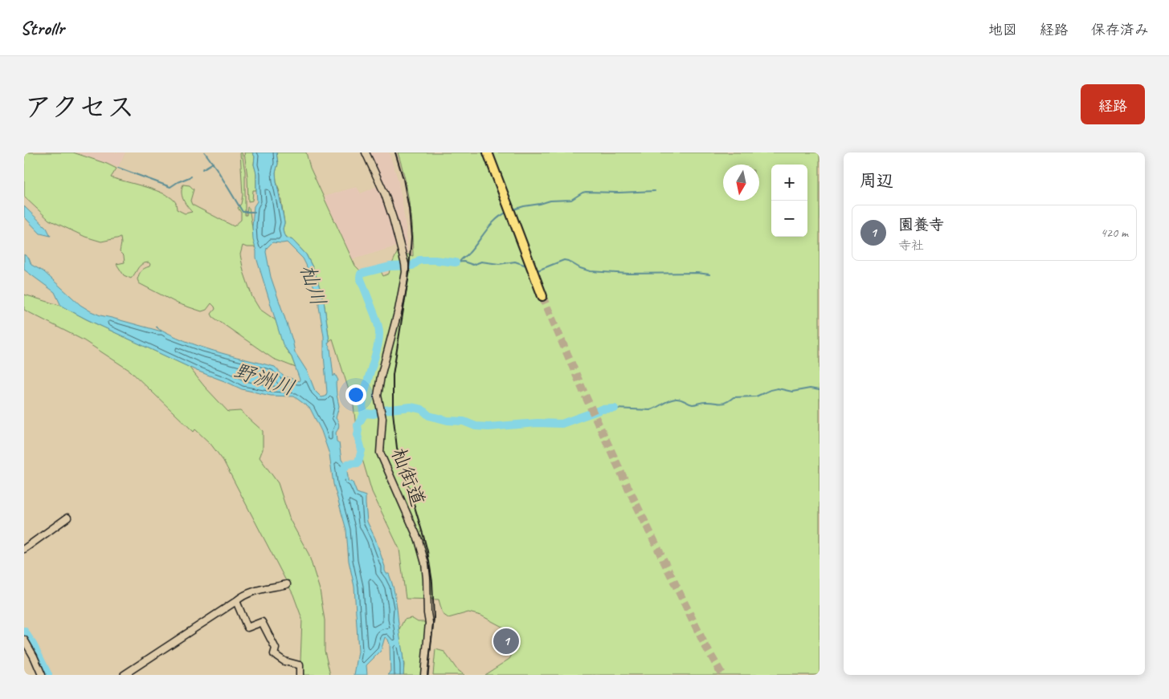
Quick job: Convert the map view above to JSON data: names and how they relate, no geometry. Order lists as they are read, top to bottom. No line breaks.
{"streets":{"street":["杣街道"]},"water":["杣川","野洲川"],"north":"bottom","page":{"header":"Strollr","nav":["地図","経路","保存済み"],"title":"アクセス","buttons":"経路","heading":"周辺","map_buttons":["+","−"],"list":[{"mark":"1","name":"園養寺","note":"寺社","value":"420 m"}],"pins":"1"}}
